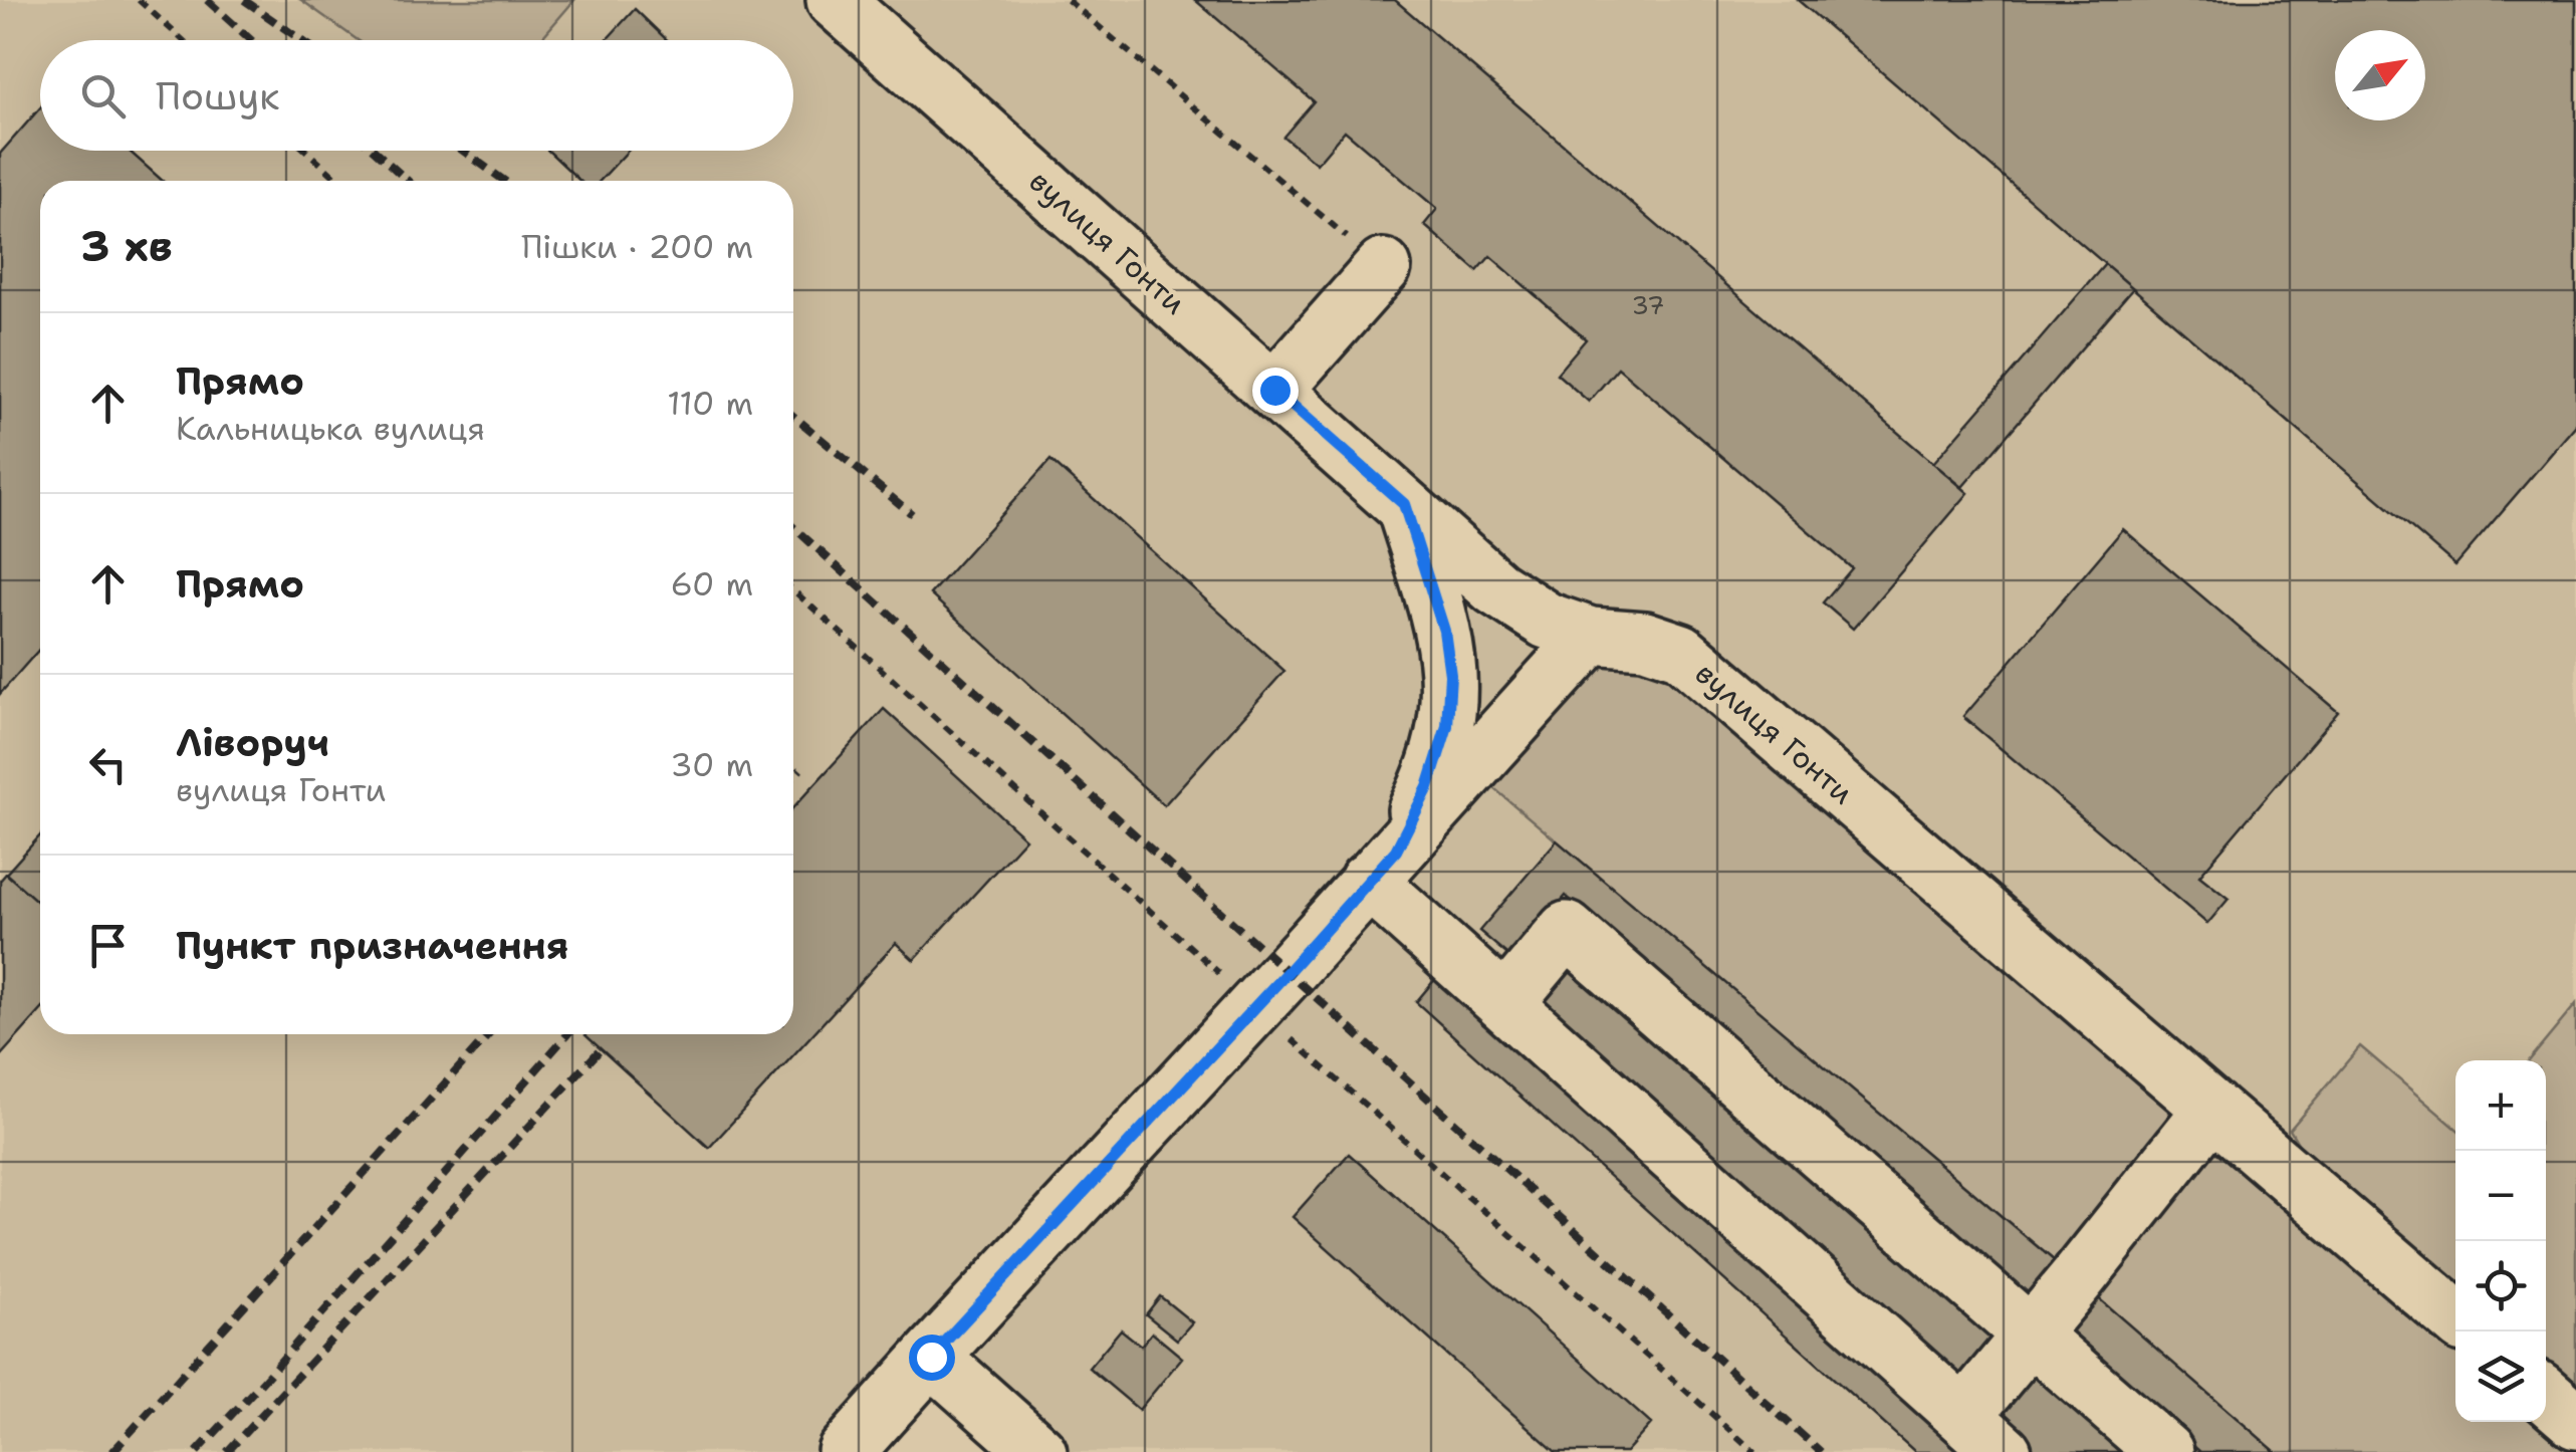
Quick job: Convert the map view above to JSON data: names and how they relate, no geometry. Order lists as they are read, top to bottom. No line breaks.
{"streets":{"street":["вулиця Гонти"]},"house_numbers":["37"],"north":"top right","page":{"search":"Пошук","heading":["3 хв","Пішки · 200 m"],"list":[["Прямо","Кальницька вулиця","110 m"],["Прямо","60 m"],["Ліворуч","вулиця Гонти","30 m"],"Пункт призначення"],"map_buttons":["+","−"]}}
